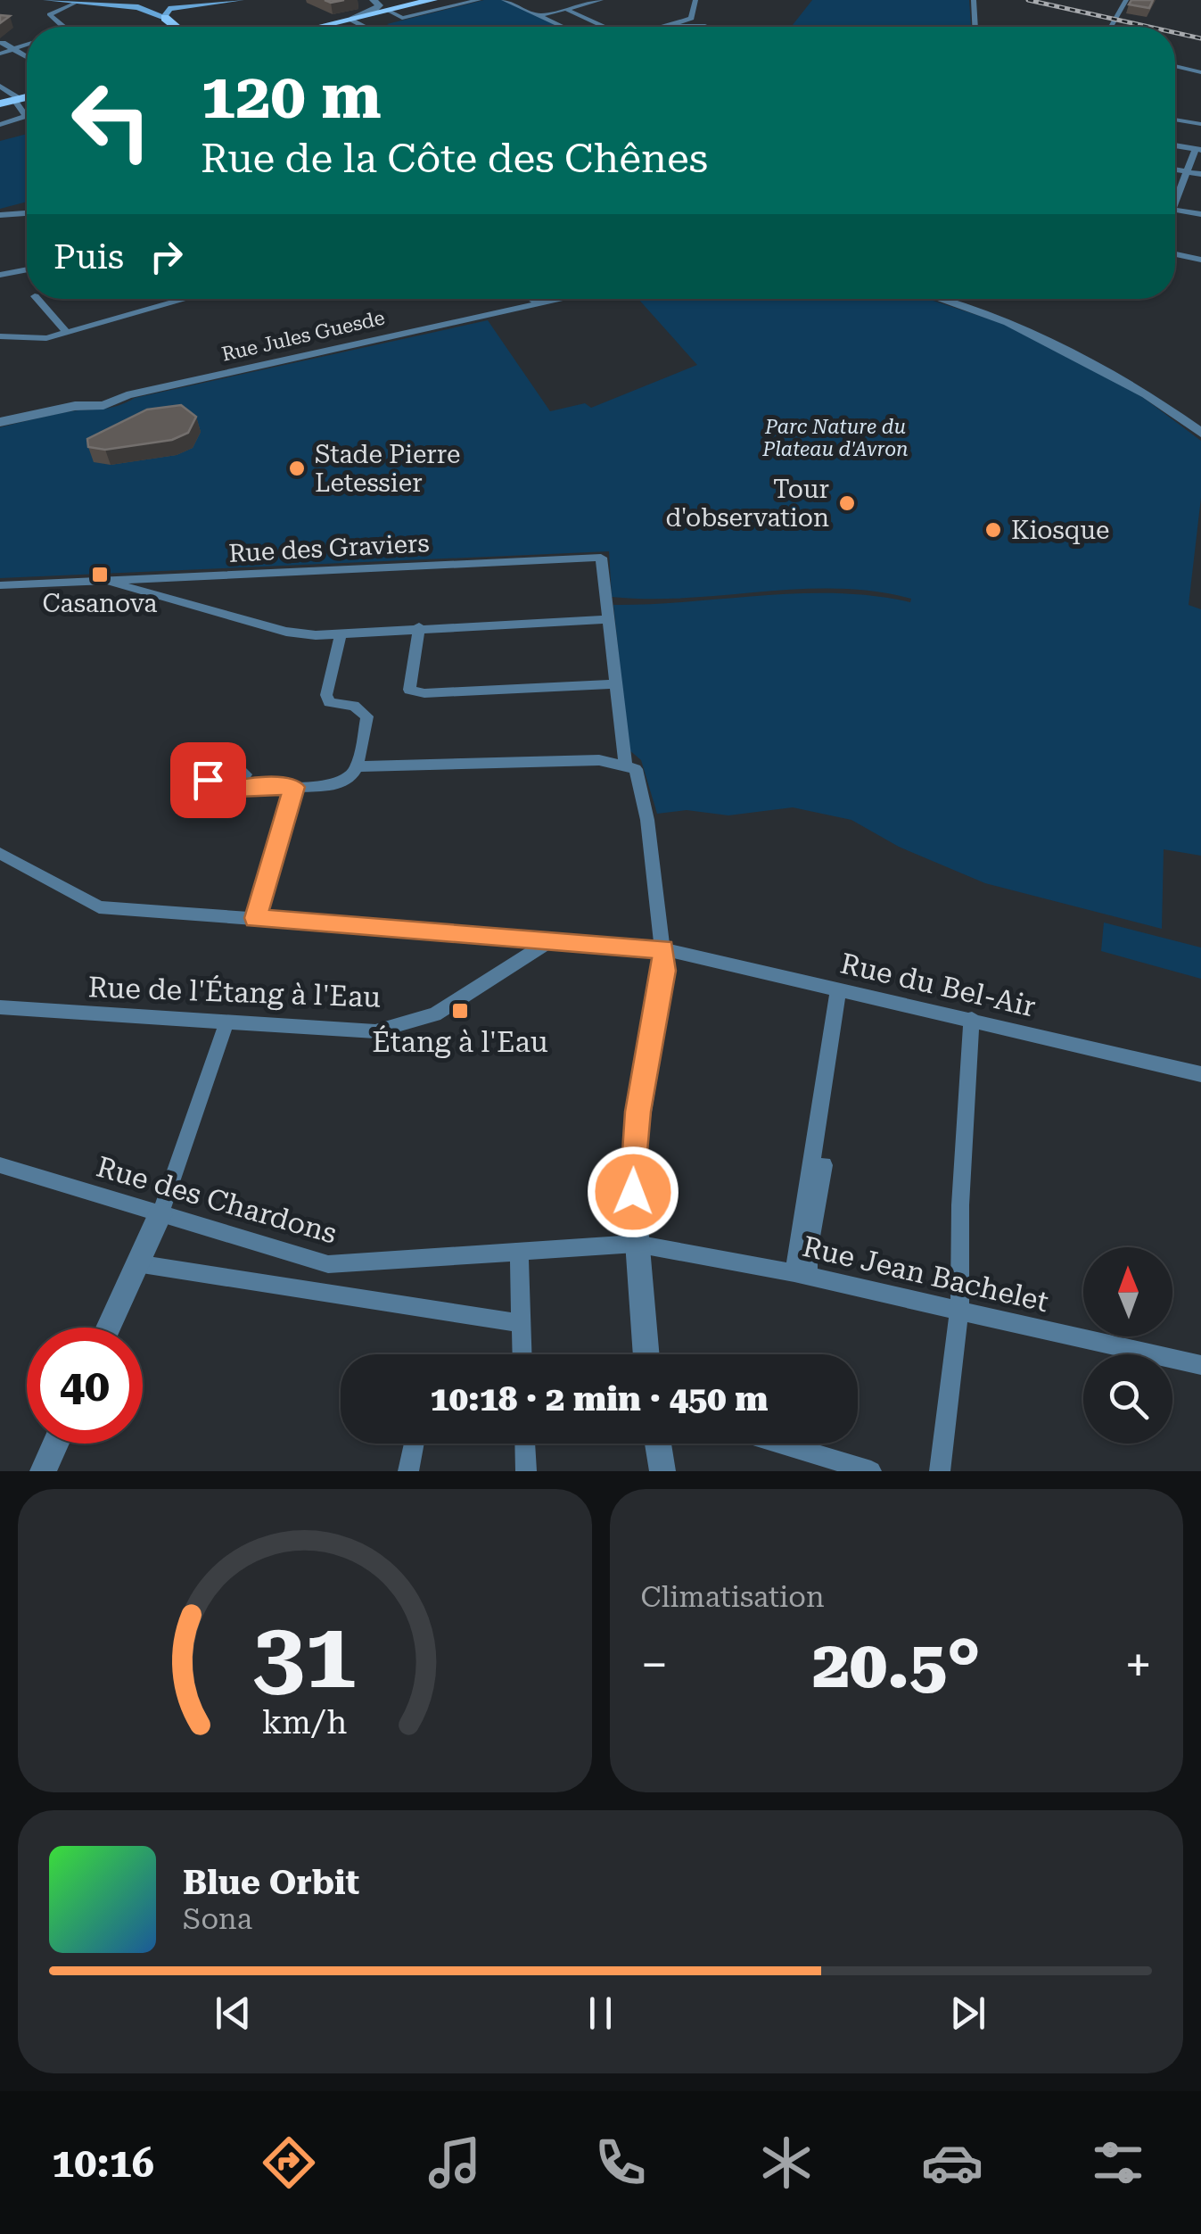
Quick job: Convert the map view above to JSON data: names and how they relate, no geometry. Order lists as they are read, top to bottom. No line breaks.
{"streets":{"street":["Rue Jules Guesde","Rue des Graviers","Rue du Bel-Air","Rue de l'Étang à l'Eau","Rue des Chardons","Rue Jean Bachelet"]},"crossings":[["Rue du Bel-Air","Rue de l'Étang à l'Eau"],["Rue des Chardons","Rue Jean Bachelet"]],"parks":["Parc Nature du Plateau d'Avron"],"places":{"other":["Stade Pierre Letessier","Tour d'observation","Kiosque"],"transit":["Casanova","Étang à l'Eau"]},"north":"top","page":{"turn":["120 m","Rue de la Côte des Chênes"],"then":"Puis","limit":"40","trip":"10:18 · 2 min · 450 m","tile":"Climatisation","heat":["−","20.5°","+"],"song":["Blue Orbit","Sona"],"tabs":"10:16","gauge":["31","km/h"]}}
